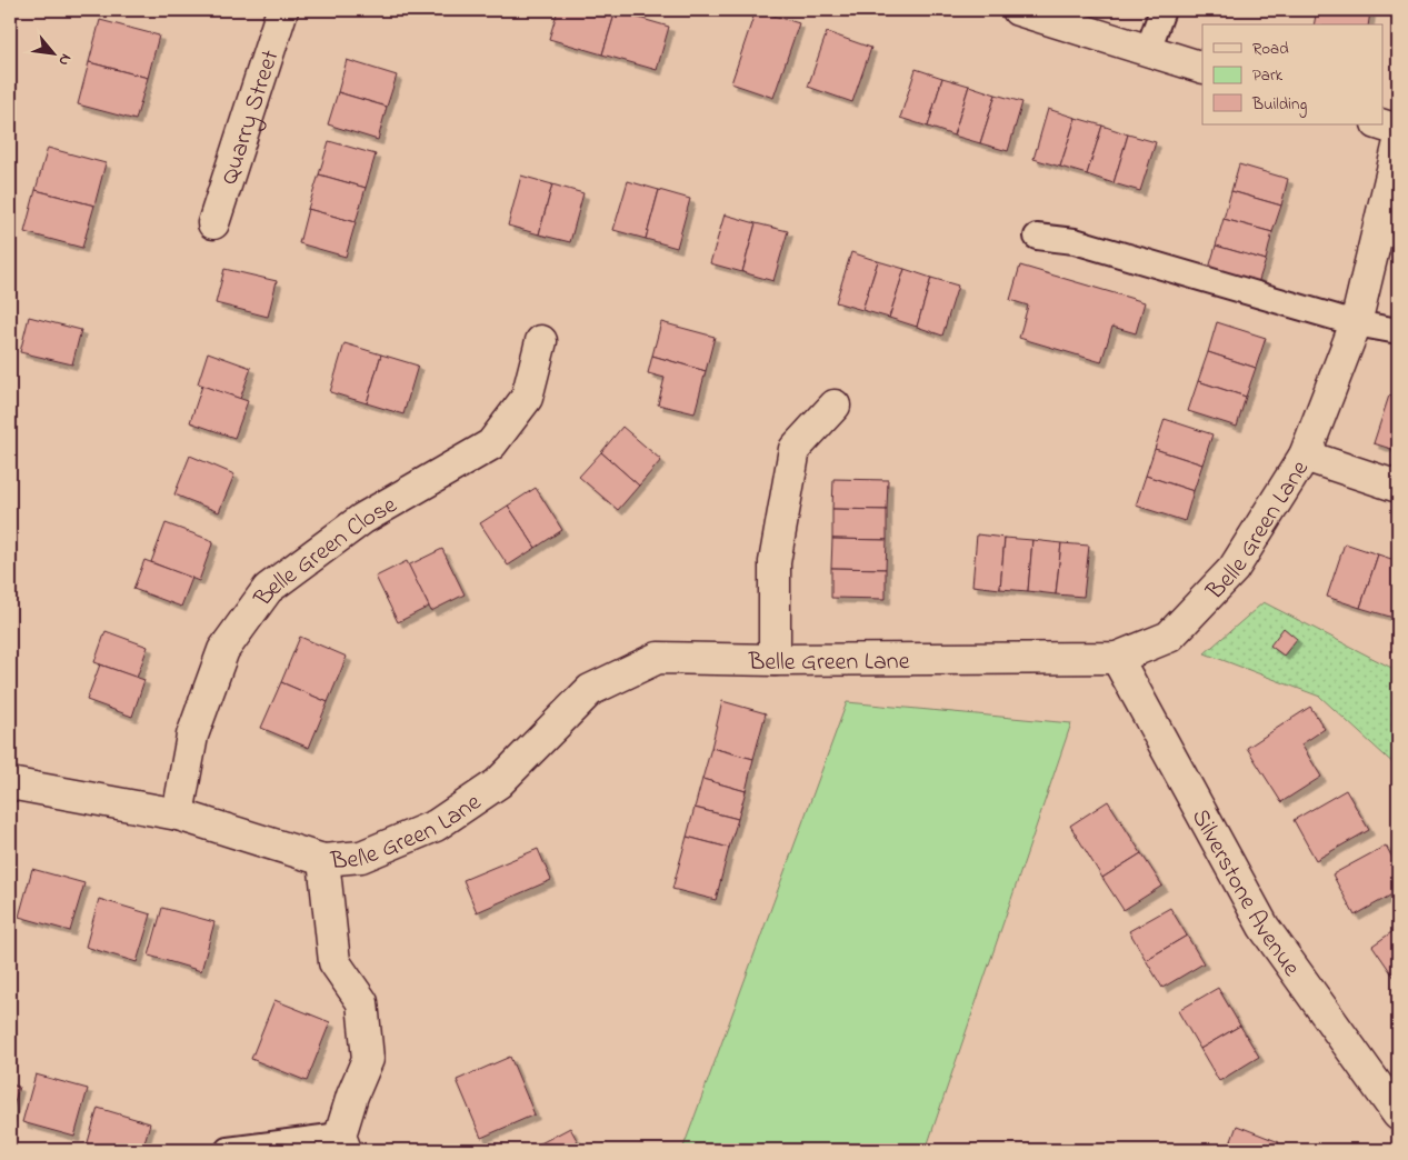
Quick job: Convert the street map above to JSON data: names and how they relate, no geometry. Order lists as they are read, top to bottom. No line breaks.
{"streets":{"street":["Quarry Street","Belle Green Lane","Belle Green Close","Silverstone Avenue"]},"crossings":[["Belle Green Lane","Belle Green Close"],["Belle Green Lane","Silverstone Avenue"]],"legend":["Road","Park","Building"],"north":"bottom right"}
